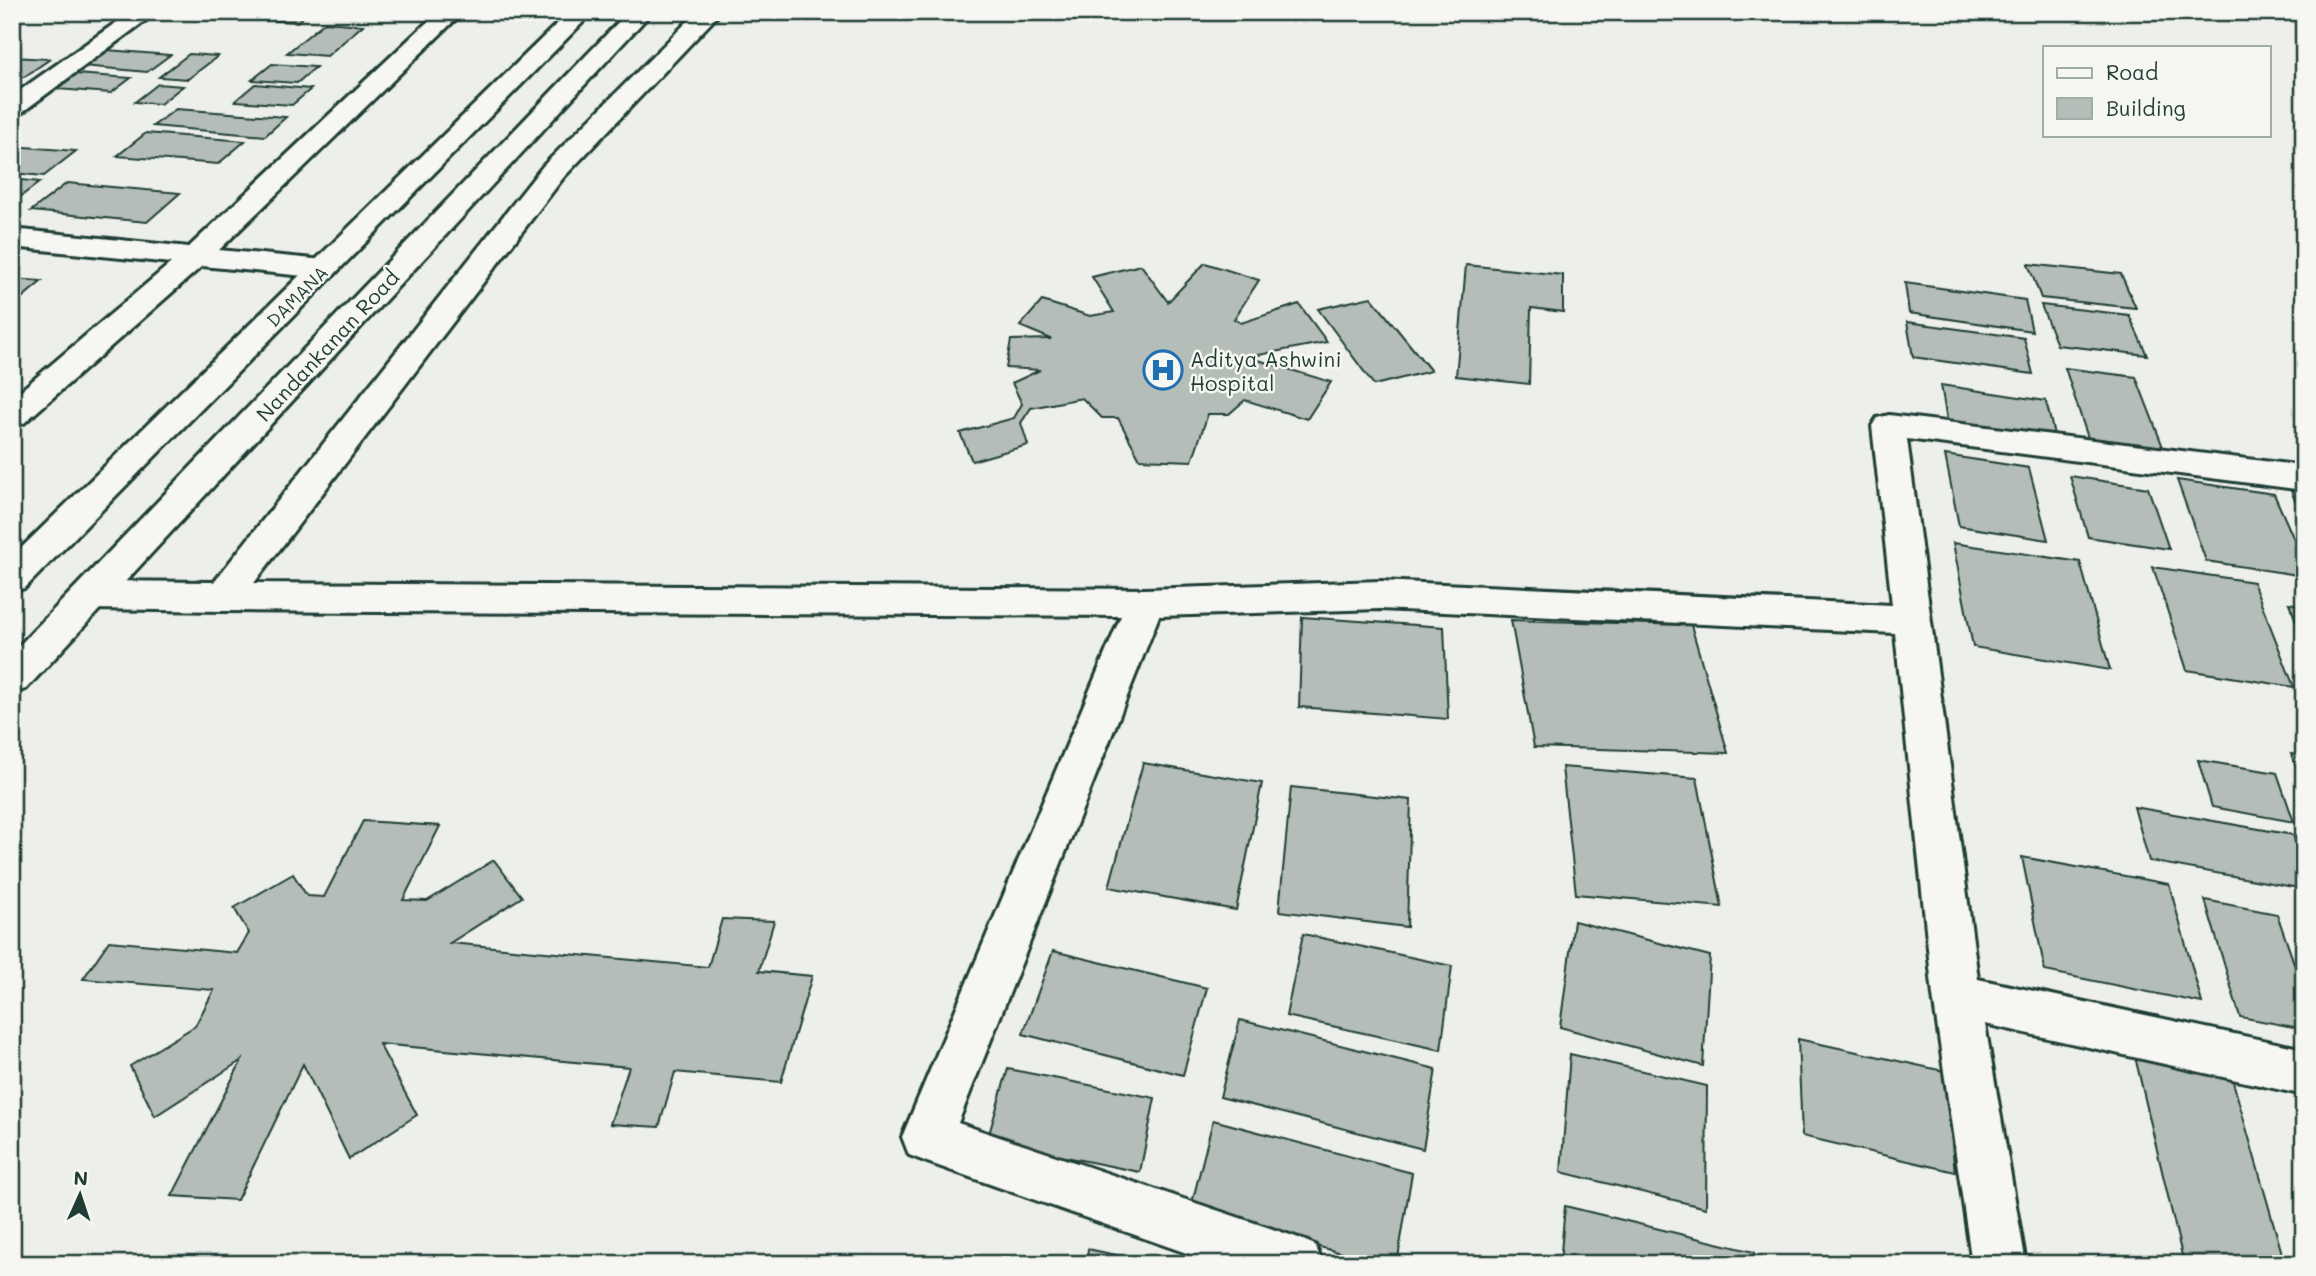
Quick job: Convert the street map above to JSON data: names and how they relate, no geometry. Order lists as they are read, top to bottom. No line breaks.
{"streets":{"street":["DAMANA","Nandankanan Road"]},"places":{"hospital":["Aditya Ashwini Hospital"]},"legend":["Road","Building"],"north":"top"}
